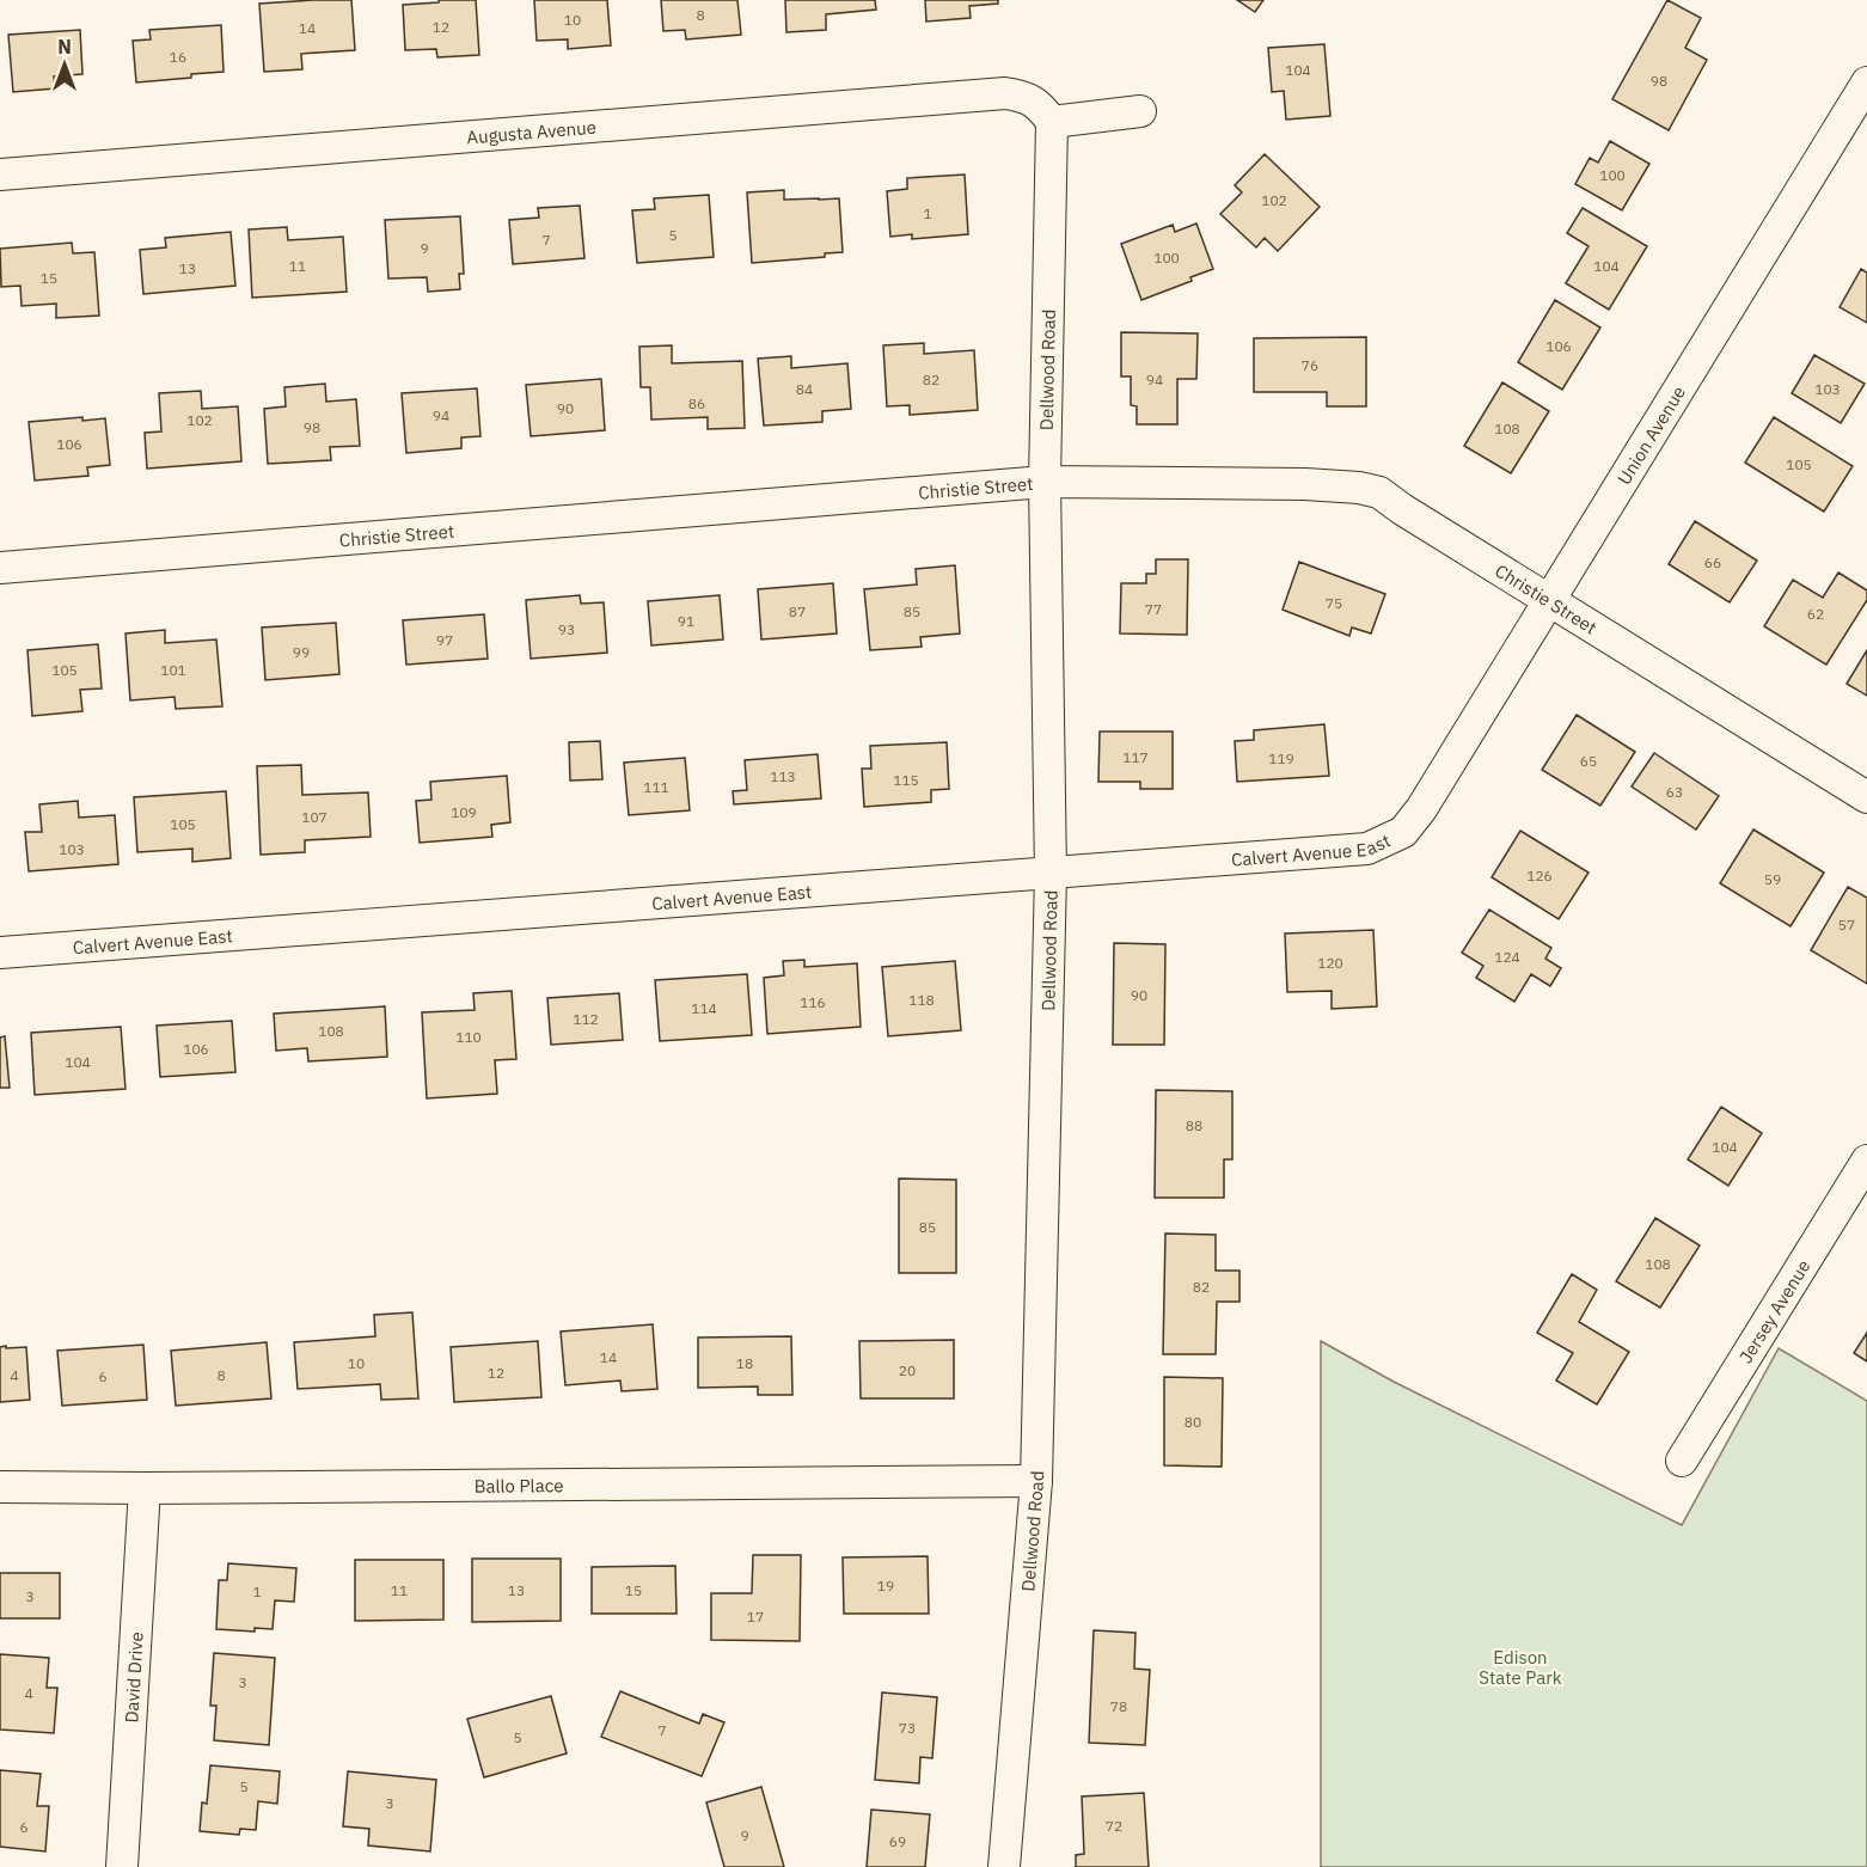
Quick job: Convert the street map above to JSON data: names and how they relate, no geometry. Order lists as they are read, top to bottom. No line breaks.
{"streets":{"street":["Augusta Avenue","Dellwood Road","Union Avenue","Christie Street","Calvert Avenue East","Jersey Avenue","Ballo Place","David Drive"]},"crossings":[["Augusta Avenue","Dellwood Road"],["Dellwood Road","Christie Street"],["Dellwood Road","Calvert Avenue East"],["Dellwood Road","Ballo Place"],["Union Avenue","Christie Street"],["Union Avenue","Calvert Avenue East"],["Ballo Place","David Drive"]],"parks":["Edison State Park"],"house_numbers":["8","10","12","14","16","104","98","100","102","1","5","7","9","100","11","104","13","15","106","76","82","94","84","103","86","90","94","102","98","108","106","105","66","75","77","87","85","62","91","93","97","99","105","101","117","119","65","113","115","111","63","109","107","105","103","126","59","57","124","120","90","118","116","114","112","108","110","106","104","88","104","85","108","82","14","10","18","20","12","4","8","6","80","19","11","13","15","1","3","17","3","4","78","73","7","5","5","3","72","6","9","69"],"north":"top"}
